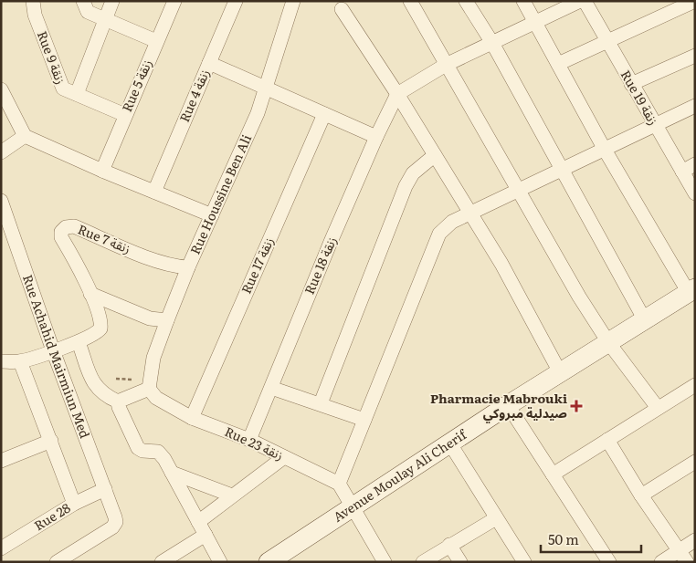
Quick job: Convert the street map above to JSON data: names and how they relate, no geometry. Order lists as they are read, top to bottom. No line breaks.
{"streets":{"street":["Rue 9 زنقة","Rue 5 زنقة","Rue 4 زنقة","Rue 19 زنقة","Rue Houssine Ben Ali","Rue 7 زنقة","Rue 17 زنقة","Rue 18 زنقة","Rue Achahid Mairmiun Med","Rue 23 زنقة","Avenue Moulay Ali Cherif","Rue 28"]},"crossings":[["Rue 9 زنقة","Rue 5 زنقة"],["Rue Houssine Ben Ali","Rue 7 زنقة"],["Rue Houssine Ben Ali","Rue 23 زنقة"],["Rue 17 زنقة","Rue 23 زنقة"],["Rue 18 زنقة","Rue 23 زنقة"],["Rue Achahid Mairmiun Med","Rue 28"]],"places":{"health":["Pharmacie Mabrouki صيدلية مبروكي"]},"scale_bar":"50 m"}
